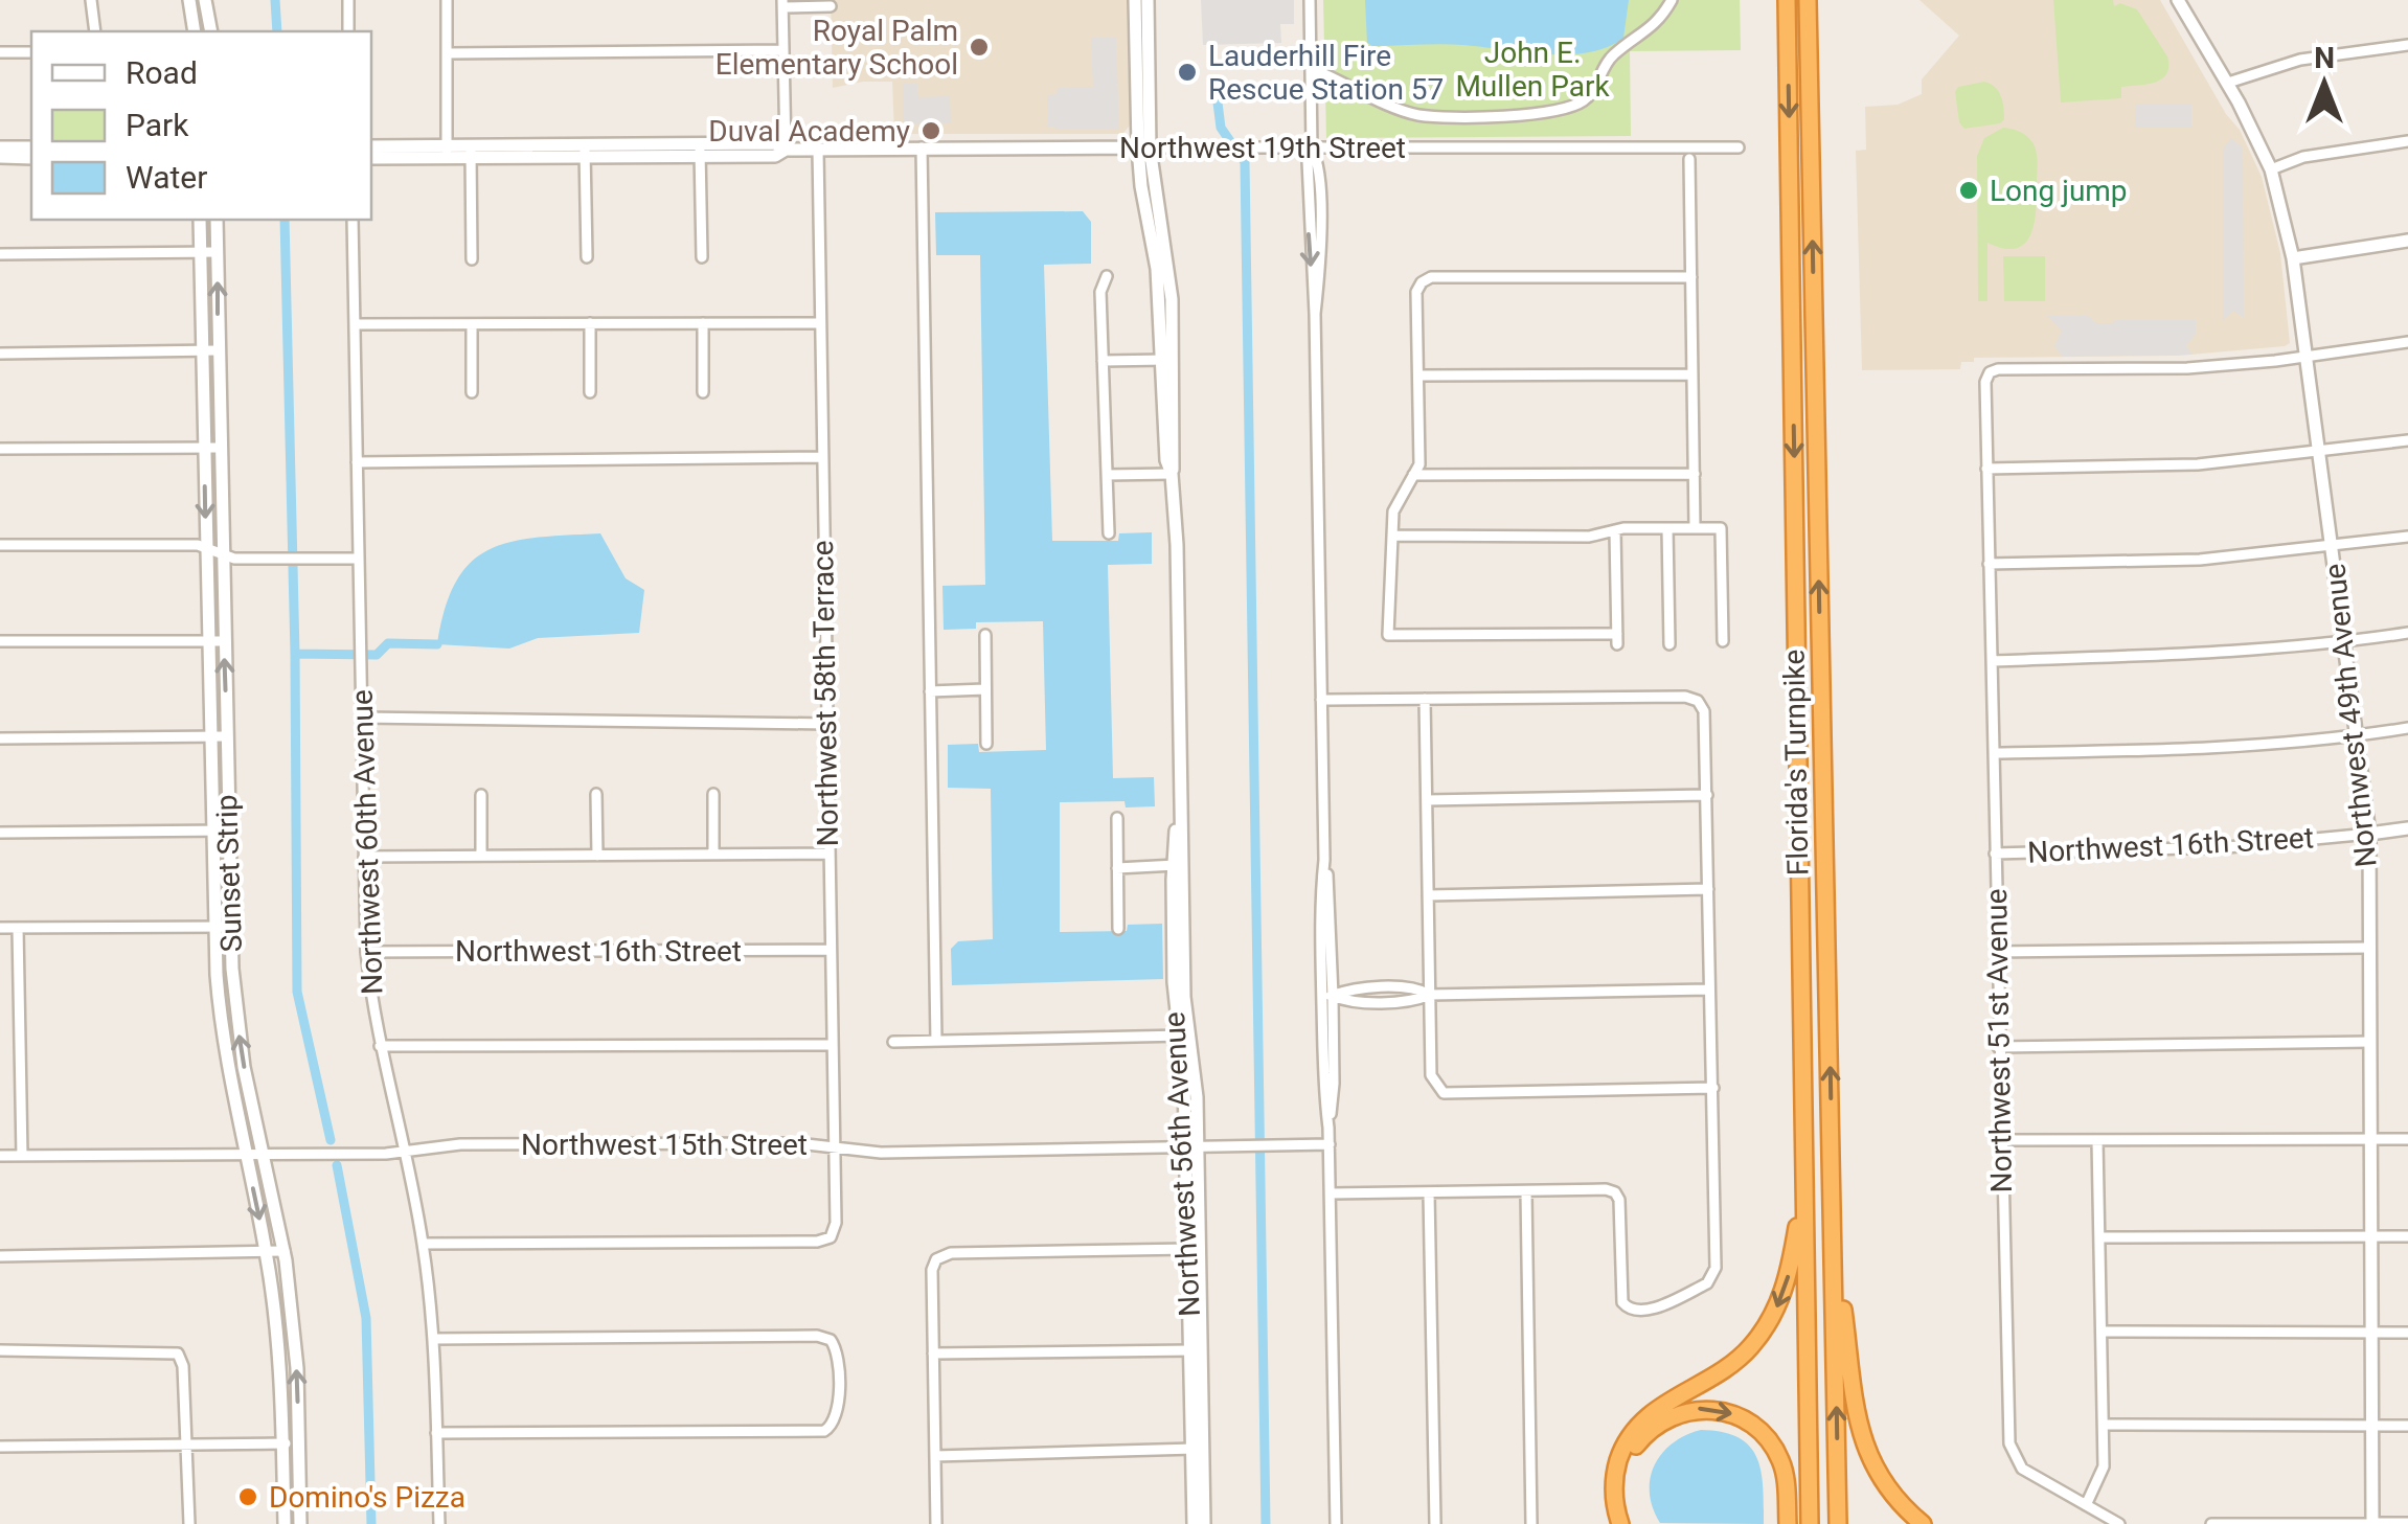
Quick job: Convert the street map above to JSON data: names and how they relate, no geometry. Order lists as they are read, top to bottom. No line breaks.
{"streets":{"highway":["Florida's Turnpike"],"street":["Northwest 19th Street","Northwest 58th Terrace","Northwest 49th Avenue","Northwest 60th Avenue","Northwest 16th Street","Sunset Strip","Northwest 51st Avenue","Northwest 15th Street","Northwest 56th Avenue"]},"crossings":[["Northwest 19th Street","Northwest 58th Terrace"],["Northwest 19th Street","Northwest 56th Avenue"],["Northwest 58th Terrace","Northwest 60th Avenue"],["Northwest 58th Terrace","Northwest 16th Street"],["Northwest 58th Terrace","Northwest 15th Street"],["Northwest 49th Avenue","Northwest 16th Street"],["Northwest 49th Avenue","Northwest 51st Avenue"],["Northwest 60th Avenue","Northwest 16th Street"],["Northwest 60th Avenue","Northwest 15th Street"],["Northwest 16th Street","Northwest 51st Avenue"],["Sunset Strip","Northwest 15th Street"],["Northwest 15th Street","Northwest 56th Avenue"]],"parks":["John E. Mullen Park"],"places":["Royal Palm Elementary School","Lauderhill Fire Rescue Station 57","Duval Academy","Long jump","Domino's Pizza"],"legend":["Road","Park","Water"],"north":"top"}
